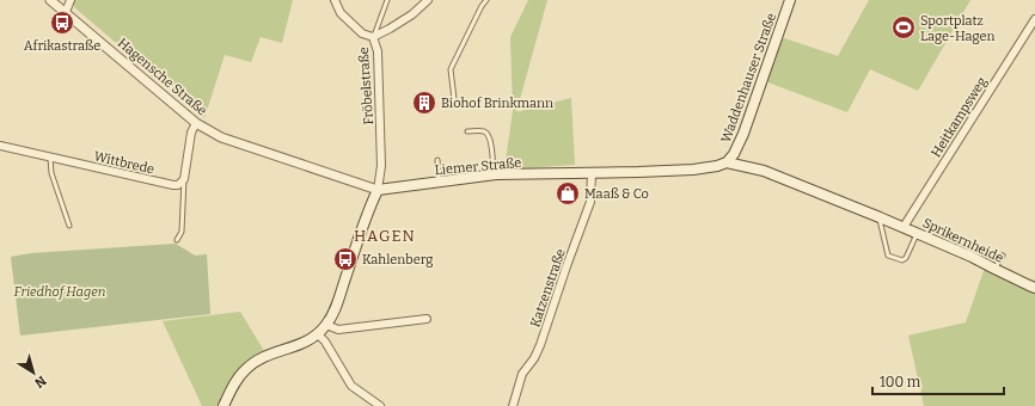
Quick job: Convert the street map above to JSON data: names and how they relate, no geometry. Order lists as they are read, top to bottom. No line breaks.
{"streets":{"main road":["Waddenhauser Straße","Liemer Straße","Sprikernheide"],"street":["Hagensche Straße","Fröbelstraße","Heitkampsweg","Wittbrede","Katzenstraße"]},"crossings":[["Hagensche Straße","Fröbelstraße"],["Hagensche Straße","Liemer Straße"],["Waddenhauser Straße","Liemer Straße"],["Waddenhauser Straße","Sprikernheide"],["Fröbelstraße","Liemer Straße"],["Heitkampsweg","Sprikernheide"],["Liemer Straße","Sprikernheide"],["Liemer Straße","Katzenstraße"]],"districts":["HAGEN"],"parks":["Friedhof Hagen"],"places":{"bus stop":["Afrikastraße","Kahlenberg"],"sports":["Sportplatz Lage-Hagen"],"building":["Biohof Brinkmann"],"shop":["Maaß & Co"]},"scale_bar":"100 m","north":"bottom right"}
